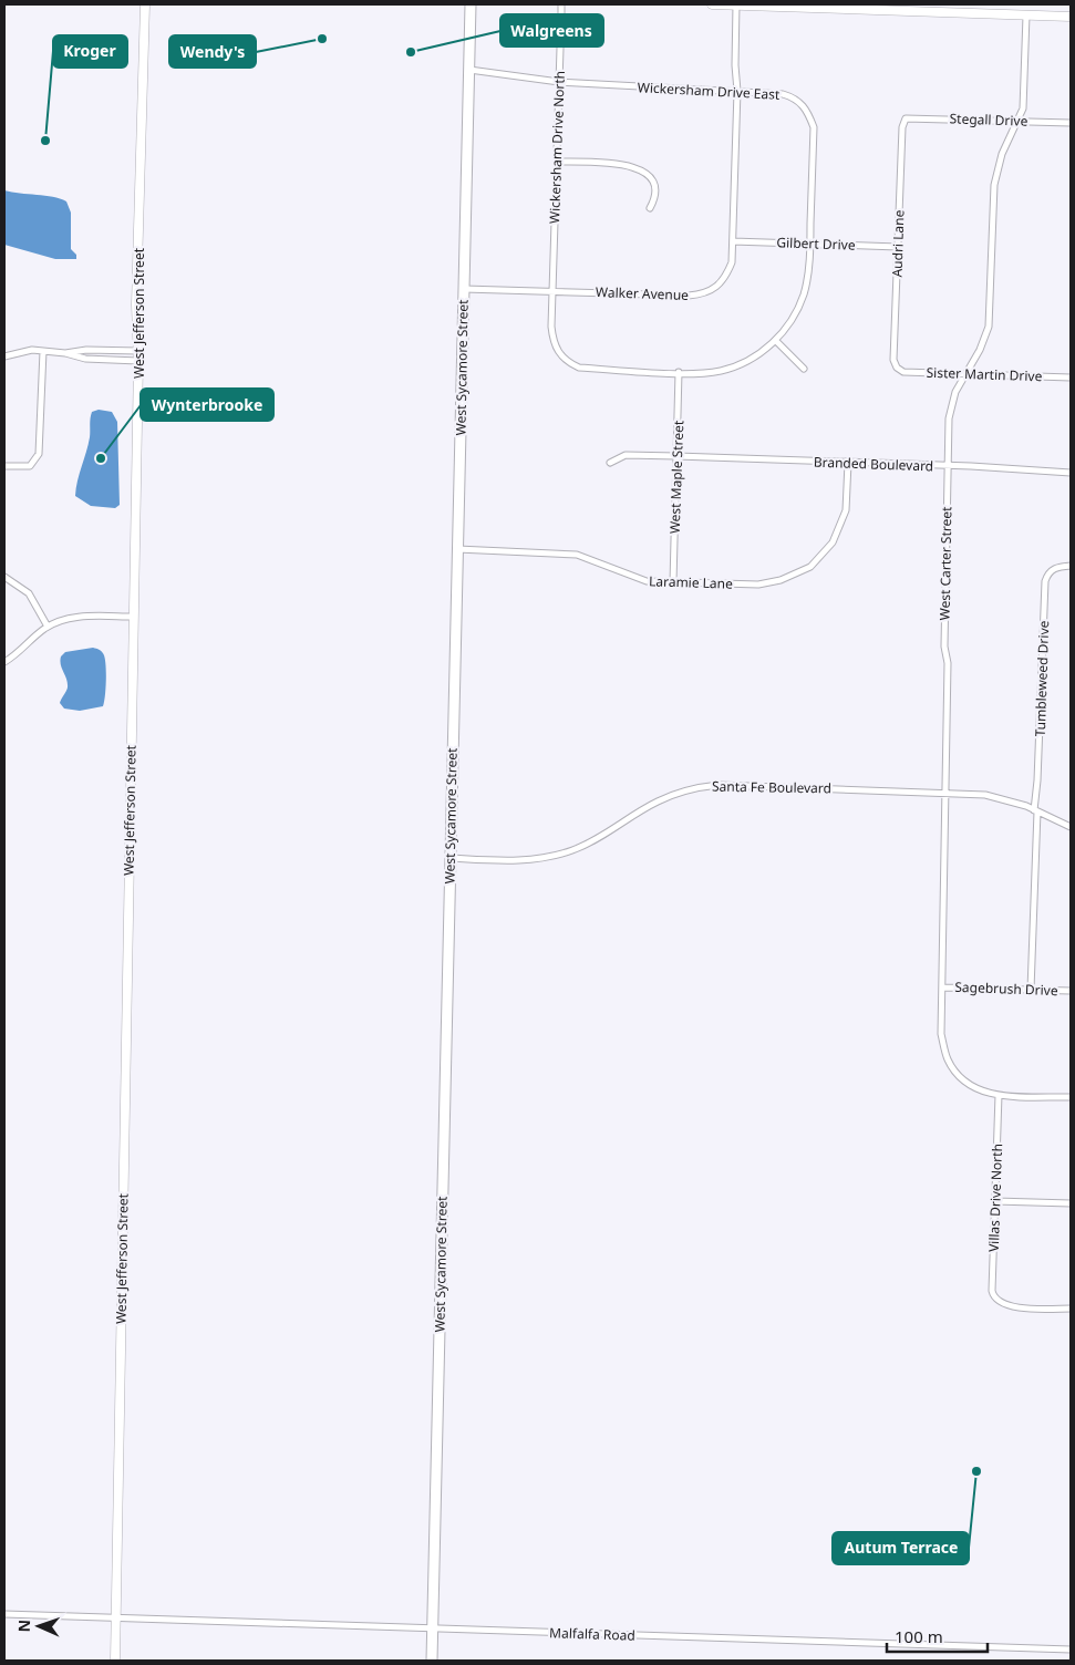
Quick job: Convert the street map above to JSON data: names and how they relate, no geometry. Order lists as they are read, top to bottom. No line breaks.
{"streets":{"main road":["West Sycamore Street"],"street":["Wickersham Drive East","Stegall Drive","Wickersham Drive North","Gilbert Drive","Audri Lane","Walker Avenue","West Jefferson Street","Sister Martin Drive","Branded Boulevard","West Maple Street","West Carter Street","Laramie Lane","Tumbleweed Drive","Santa Fe Boulevard","Sagebrush Drive","Villas Drive North","Malfalfa Road"]},"crossings":[["Wickersham Drive East","Wickersham Drive North"],["Wickersham Drive East","Gilbert Drive"],["Wickersham Drive East","Walker Avenue"],["Wickersham Drive East","West Sycamore Street"],["Wickersham Drive East","West Maple Street"],["Stegall Drive","Audri Lane"],["Stegall Drive","West Carter Street"],["Wickersham Drive North","Walker Avenue"],["Wickersham Drive North","West Maple Street"],["Gilbert Drive","Audri Lane"],["Gilbert Drive","Walker Avenue"],["Audri Lane","Sister Martin Drive"],["Walker Avenue","West Sycamore Street"],["West Jefferson Street","Malfalfa Road"],["West Sycamore Street","Laramie Lane"],["West Sycamore Street","Santa Fe Boulevard"],["West Sycamore Street","Malfalfa Road"],["Sister Martin Drive","West Carter Street"],["Branded Boulevard","West Maple Street"],["Branded Boulevard","West Carter Street"],["Branded Boulevard","Laramie Lane"],["West Maple Street","Laramie Lane"],["West Carter Street","Santa Fe Boulevard"],["West Carter Street","Sagebrush Drive"],["West Carter Street","Villas Drive North"],["Tumbleweed Drive","Santa Fe Boulevard"],["Tumbleweed Drive","Sagebrush Drive"]],"places":["Wendy's","Walgreens","Kroger","Wynterbrooke","Autum Terrace"],"scale_bar":"100 m","north":"left"}
